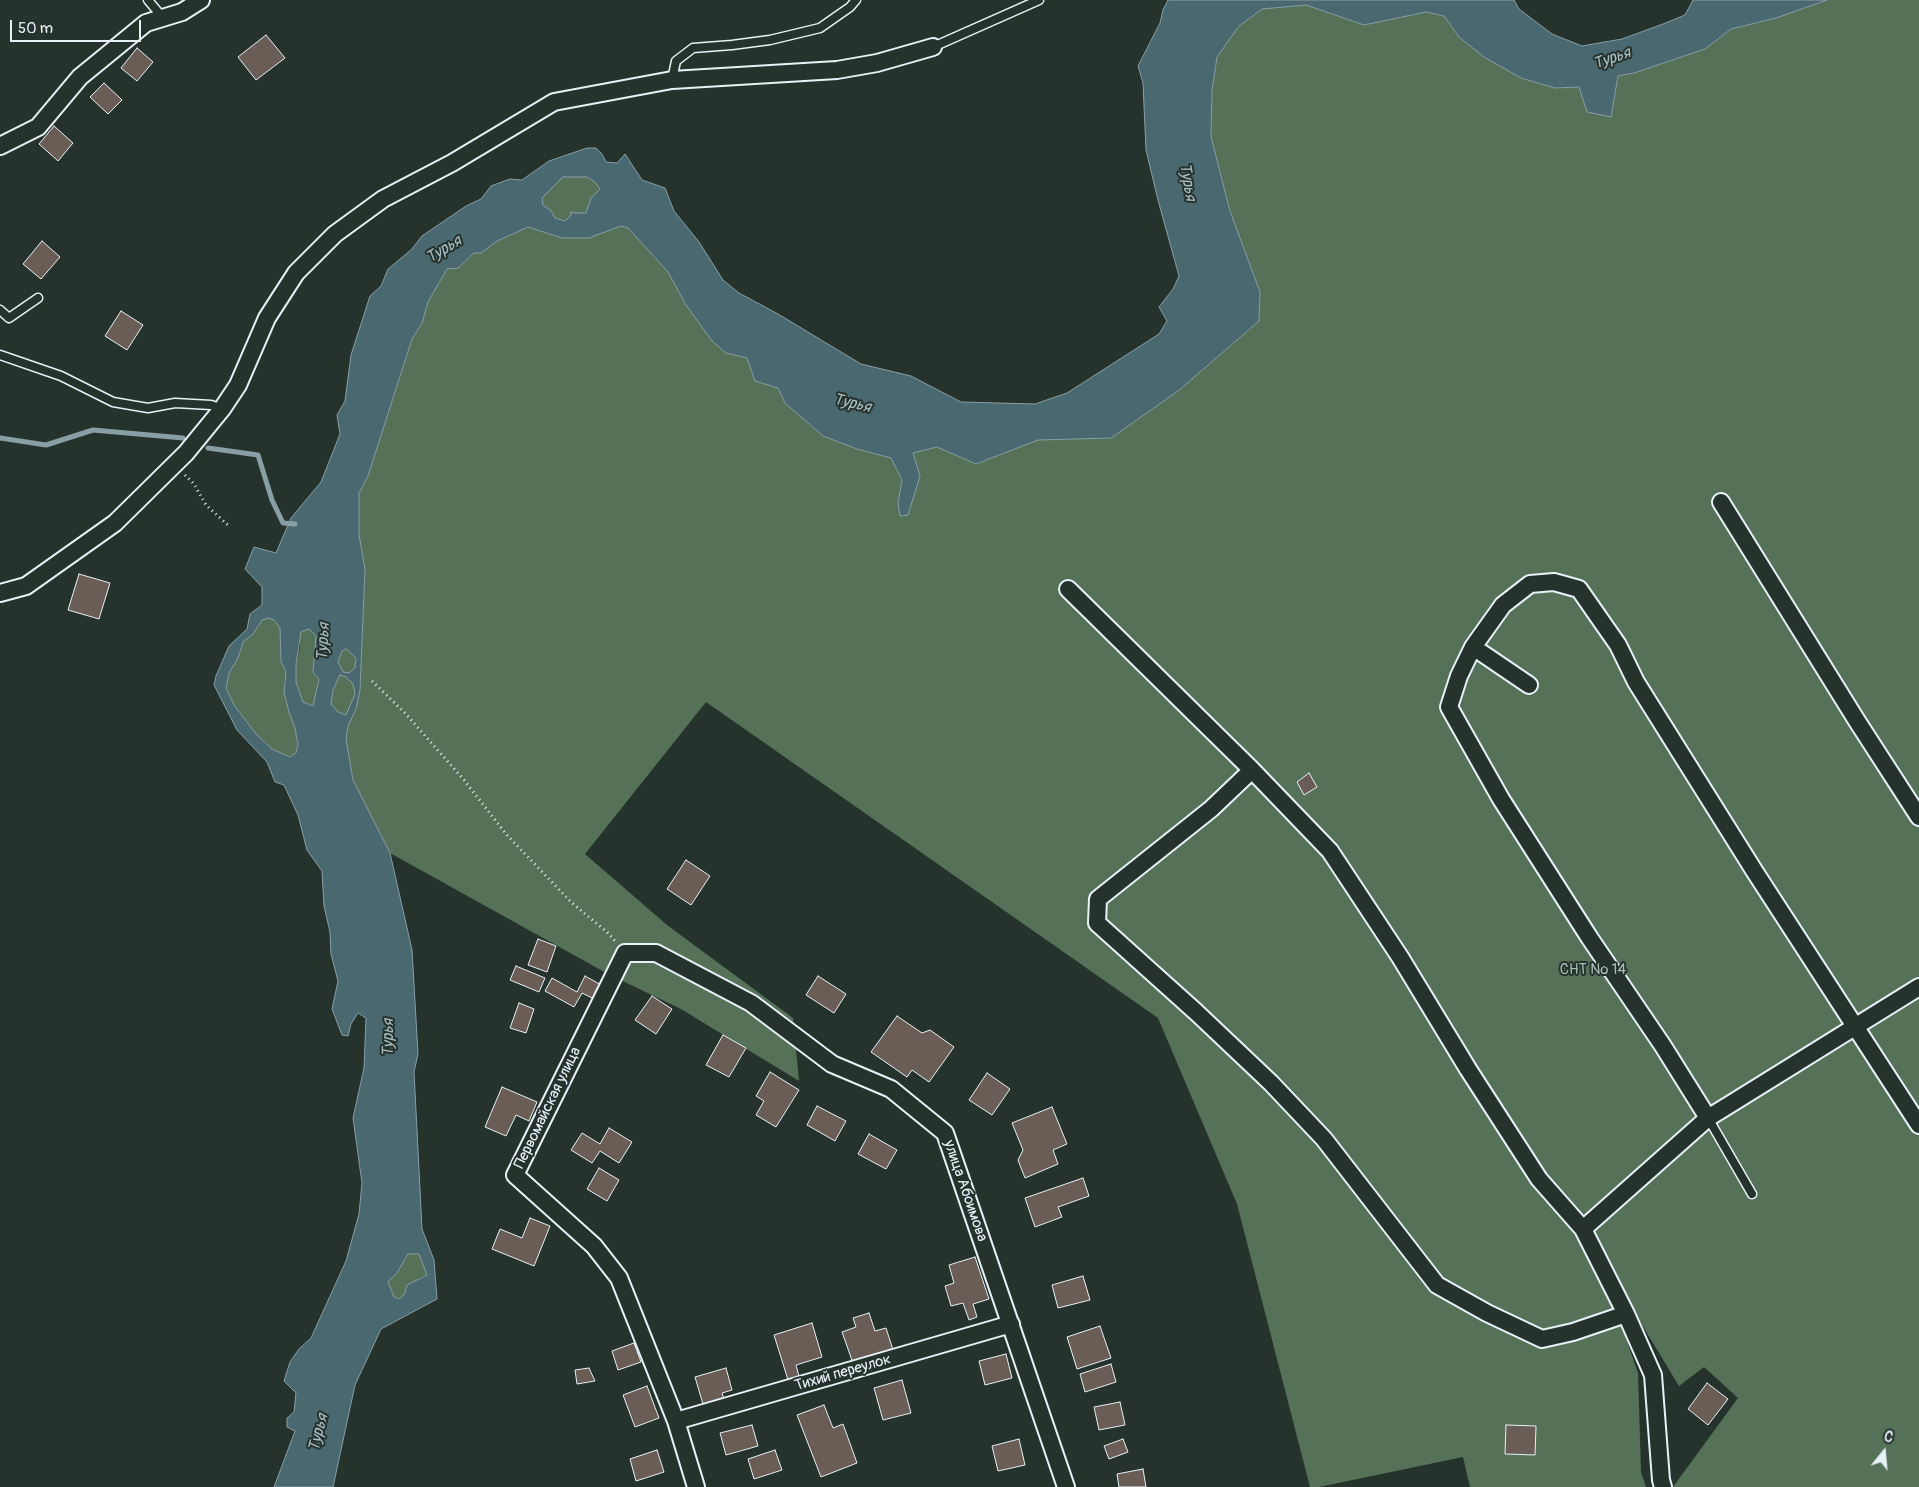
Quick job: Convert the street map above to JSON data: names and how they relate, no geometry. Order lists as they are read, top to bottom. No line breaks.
{"streets":{"street":["Первомайская улица","улица Абоимова","Тихий переулок"]},"crossings":[["Первомайская улица","улица Абоимова"],["Первомайская улица","Тихий переулок"],["улица Абоимова","Тихий переулок"]],"water":["Турья"],"parks":["СНТ № 14"],"scale_bar":"50 m","north":"top"}
